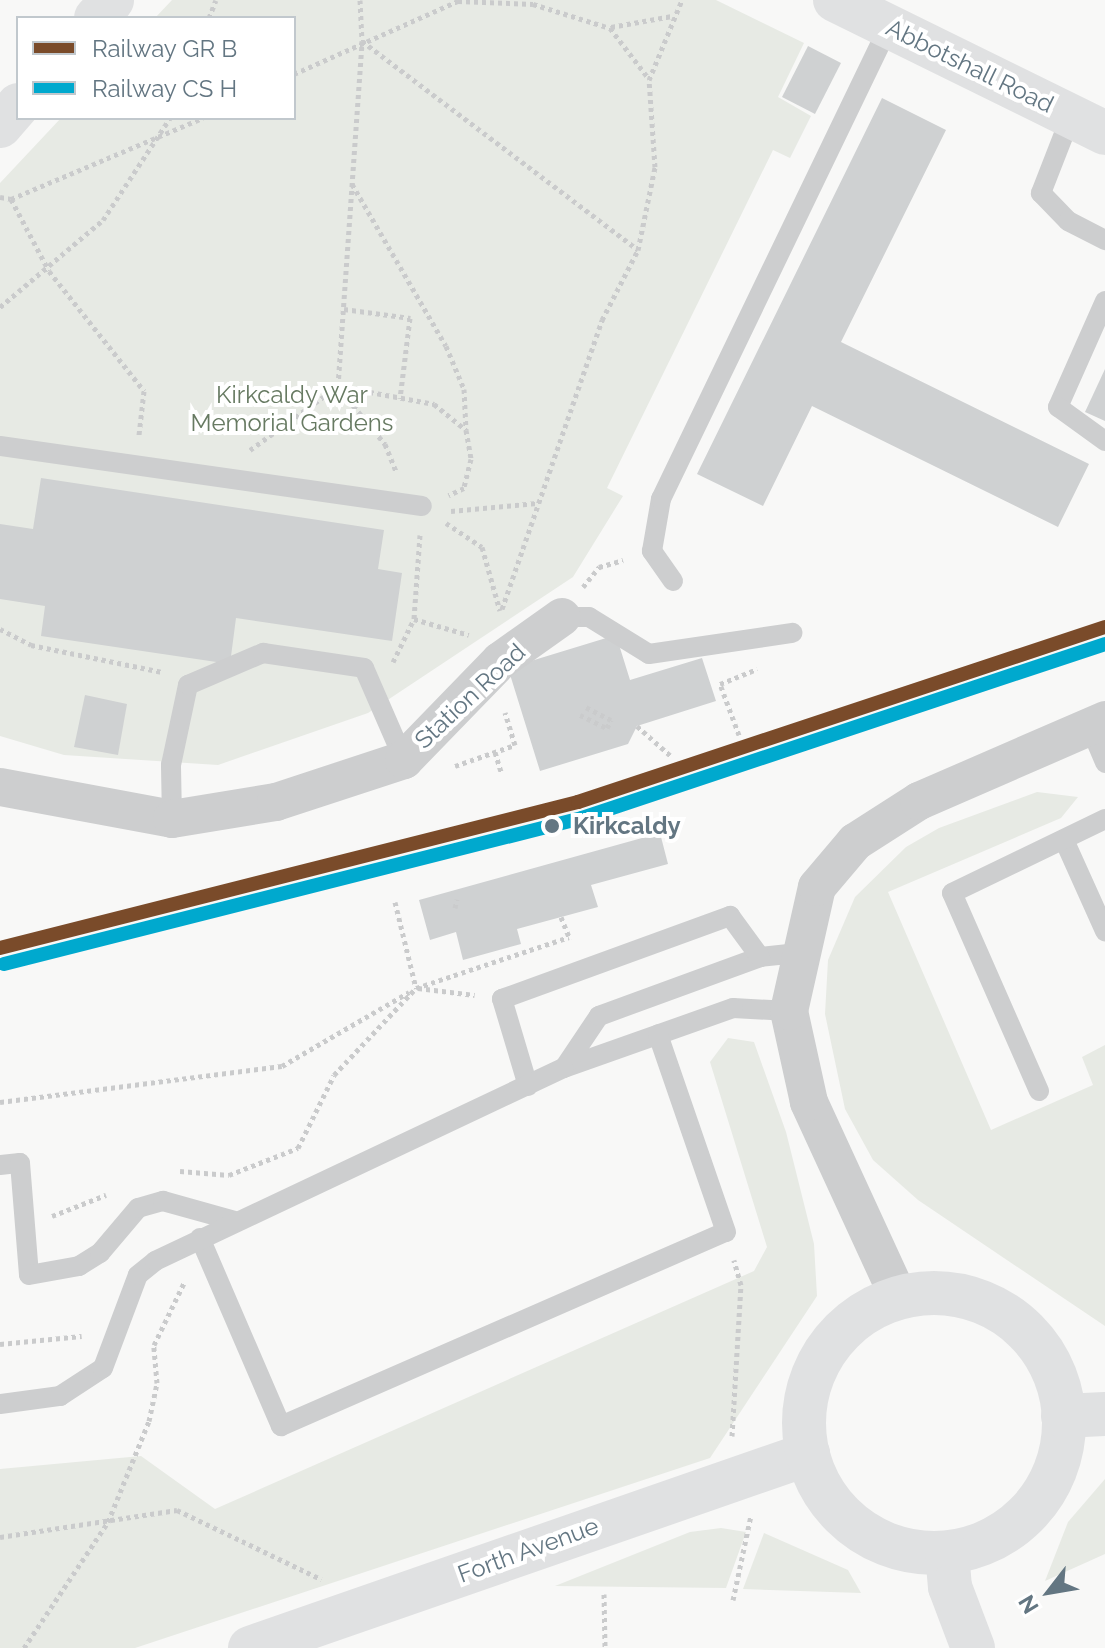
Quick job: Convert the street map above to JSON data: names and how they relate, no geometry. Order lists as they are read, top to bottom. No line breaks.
{"streets":{"main road":["Abbotshall Road","Forth Avenue"],"street":["Station Road"]},"parks":["Kirkcaldy War Memorial Gardens"],"places":["Kirkcaldy"],"legend":["Railway GR B","Railway CS H"],"north":"bottom left"}
